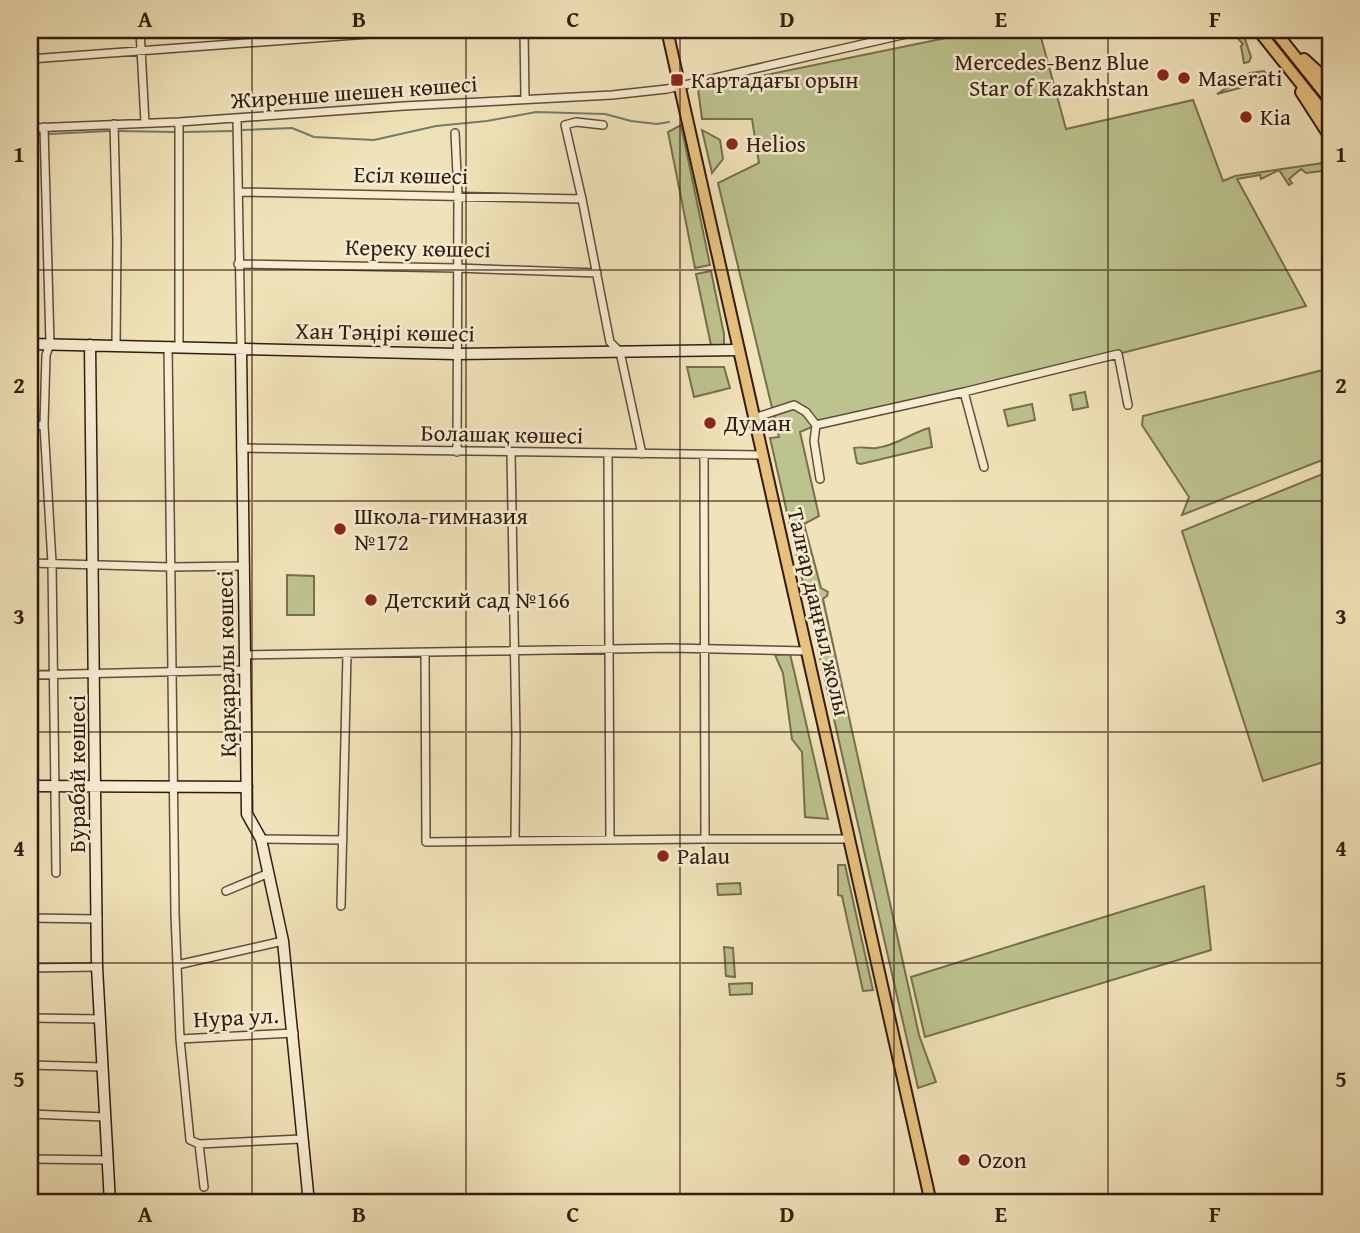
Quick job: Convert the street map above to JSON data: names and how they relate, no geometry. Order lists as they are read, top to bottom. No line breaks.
{"streets":{"main road":["Талғар даңғыл жолы"],"street":["Жиренше шешен көшесі","Есіл көшесі","Кереку көшесі","Хан Тәңірі көшесі","Болашақ көшесі","Қарқаралы көшесі","Бурабай көшесі","Нура ул."]},"crossings":[["Жиренше шешен көшесі","Талғар даңғыл жолы"],["Жиренше шешен көшесі","Қарқаралы көшесі"],["Есіл көшесі","Қарқаралы көшесі"],["Кереку көшесі","Қарқаралы көшесі"],["Хан Тәңірі көшесі","Талғар даңғыл жолы"],["Хан Тәңірі көшесі","Қарқаралы көшесі"],["Хан Тәңірі көшесі","Бурабай көшесі"],["Болашақ көшесі","Талғар даңғыл жолы"],["Болашақ көшесі","Қарқаралы көшесі"],["Қарқаралы көшесі","Нура ул."]],"places":{"other":["Mercedes-Benz Blue Star of Kazakhstan","Maserati","Kia","Helios","Думан","Школа-гимназия №172","Детский сад №166","Palau","Ozon"],"transit":["Картадағы орын"]},"grid":{"columns":["A","B","C","D","E","F"],"rows":["1","2","3","4","5"]}}
